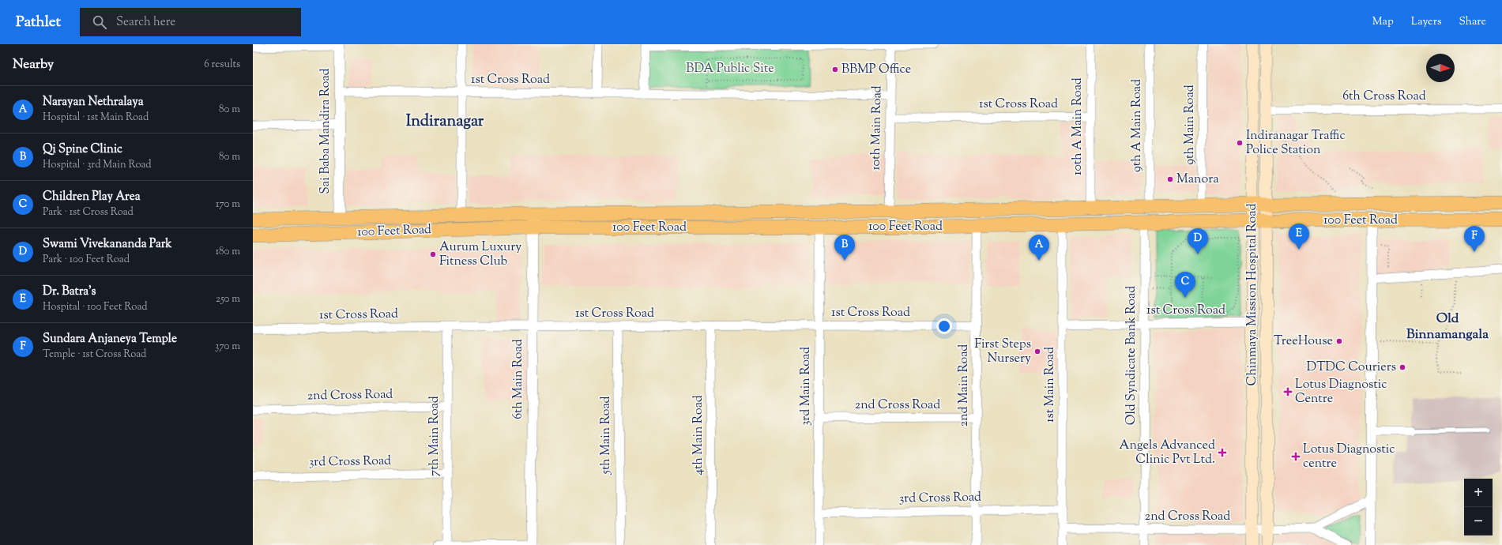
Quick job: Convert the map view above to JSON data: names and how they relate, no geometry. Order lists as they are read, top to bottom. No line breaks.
{"streets":{"main road":["100 Feet Road","Chinmaya Mission Hospital Road"],"street":["1st Cross Road","6th Cross Road","9th Main Road","9th A Main Road","10th A Main Road","10th Main Road","Sai Baba Mandira Road","Old Syndicate Bank Road","6th Main Road","1st Main Road","2nd Main Road","3rd Main Road","2nd Cross Road","5th Main Road","4th Main Road","7th Main Road","3rd Cross Road"]},"crossings":[["1st Cross Road","10th A Main Road"],["1st Cross Road","10th Main Road"],["1st Cross Road","Sai Baba Mandira Road"],["1st Cross Road","Chinmaya Mission Hospital Road"],["1st Cross Road","Old Syndicate Bank Road"],["1st Cross Road","6th Main Road"],["1st Cross Road","1st Main Road"],["1st Cross Road","2nd Main Road"],["1st Cross Road","3rd Main Road"],["1st Cross Road","5th Main Road"],["1st Cross Road","4th Main Road"],["1st Cross Road","7th Main Road"],["6th Cross Road","Chinmaya Mission Hospital Road"],["9th Main Road","100 Feet Road"],["9th A Main Road","100 Feet Road"],["10th A Main Road","100 Feet Road"],["10th Main Road","100 Feet Road"],["Sai Baba Mandira Road","100 Feet Road"],["100 Feet Road","Chinmaya Mission Hospital Road"],["100 Feet Road","Old Syndicate Bank Road"],["100 Feet Road","6th Main Road"],["100 Feet Road","1st Main Road"],["100 Feet Road","2nd Main Road"],["100 Feet Road","3rd Main Road"],["Chinmaya Mission Hospital Road","2nd Cross Road"],["Old Syndicate Bank Road","2nd Cross Road"],["1st Main Road","2nd Cross Road"],["1st Main Road","3rd Cross Road"],["2nd Main Road","2nd Cross Road"],["2nd Main Road","3rd Cross Road"],["3rd Main Road","2nd Cross Road"],["3rd Main Road","3rd Cross Road"],["2nd Cross Road","7th Main Road"],["7th Main Road","3rd Cross Road"]],"districts":["Indiranagar","Old Binnamangala"],"parks":["BDA Public Site"],"places":{"other":["BBMP Office","Indiranagar Traffic Police Station","Manora","Aurum Luxury Fitness Club","TreeHouse","First Steps Nursery","DTDC Couriers"],"health":["Lotus Diagnostic Centre","Angels Advanced Clinic Pvt Ltd.","Lotus Diagnostic centre"]},"north":"right","page":{"header":"Pathlet","search":"Search here","nav":["Map","Layers","Share"],"heading":["Nearby","6 results"],"list":[{"mark":"A","name":"Narayan Nethralaya","note":"Hospital · 1st Main Road","value":"80 m"},{"mark":"B","name":"Qi Spine Clinic","note":"Hospital · 3rd Main Road","value":"80 m"},{"mark":"C","name":"Children Play Area","note":"Park · 1st Cross Road","value":"170 m"},{"mark":"D","name":"Swami Vivekananda Park","note":"Park · 100 Feet Road","value":"180 m"},{"mark":"E","name":"Dr. Batra's","note":"Hospital · 100 Feet Road","value":"250 m"},{"mark":"F","name":"Sundara Anjaneya Temple","note":"Temple · 1st Cross Road","value":"370 m"}],"pins":["E","F","D","A","B","C"],"map_buttons":["+","−"]}}
